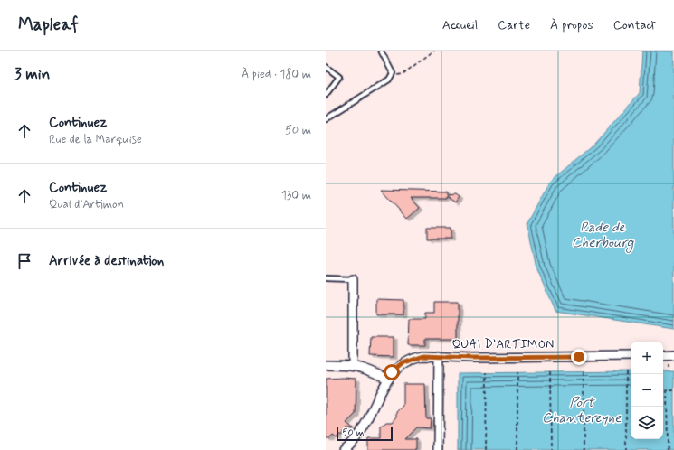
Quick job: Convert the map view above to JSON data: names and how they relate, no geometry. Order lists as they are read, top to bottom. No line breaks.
{"streets":{"street":["QUAI D’ARTIMON"]},"water":["Rade de Cherbourg","Port Chantereyne"],"scale_bar":"50 m","page":{"header":"Mapleaf","nav":["Accueil","Carte","À propos","Contact"],"heading":["3 min","À pied · 180 m"],"list":[["Continuez","Rue de la Marquise","50 m"],["Continuez","Quai d’Artimon","130 m"],"Arrivée à destination"],"map_buttons":["+","−"],"scale":"50 m"}}
